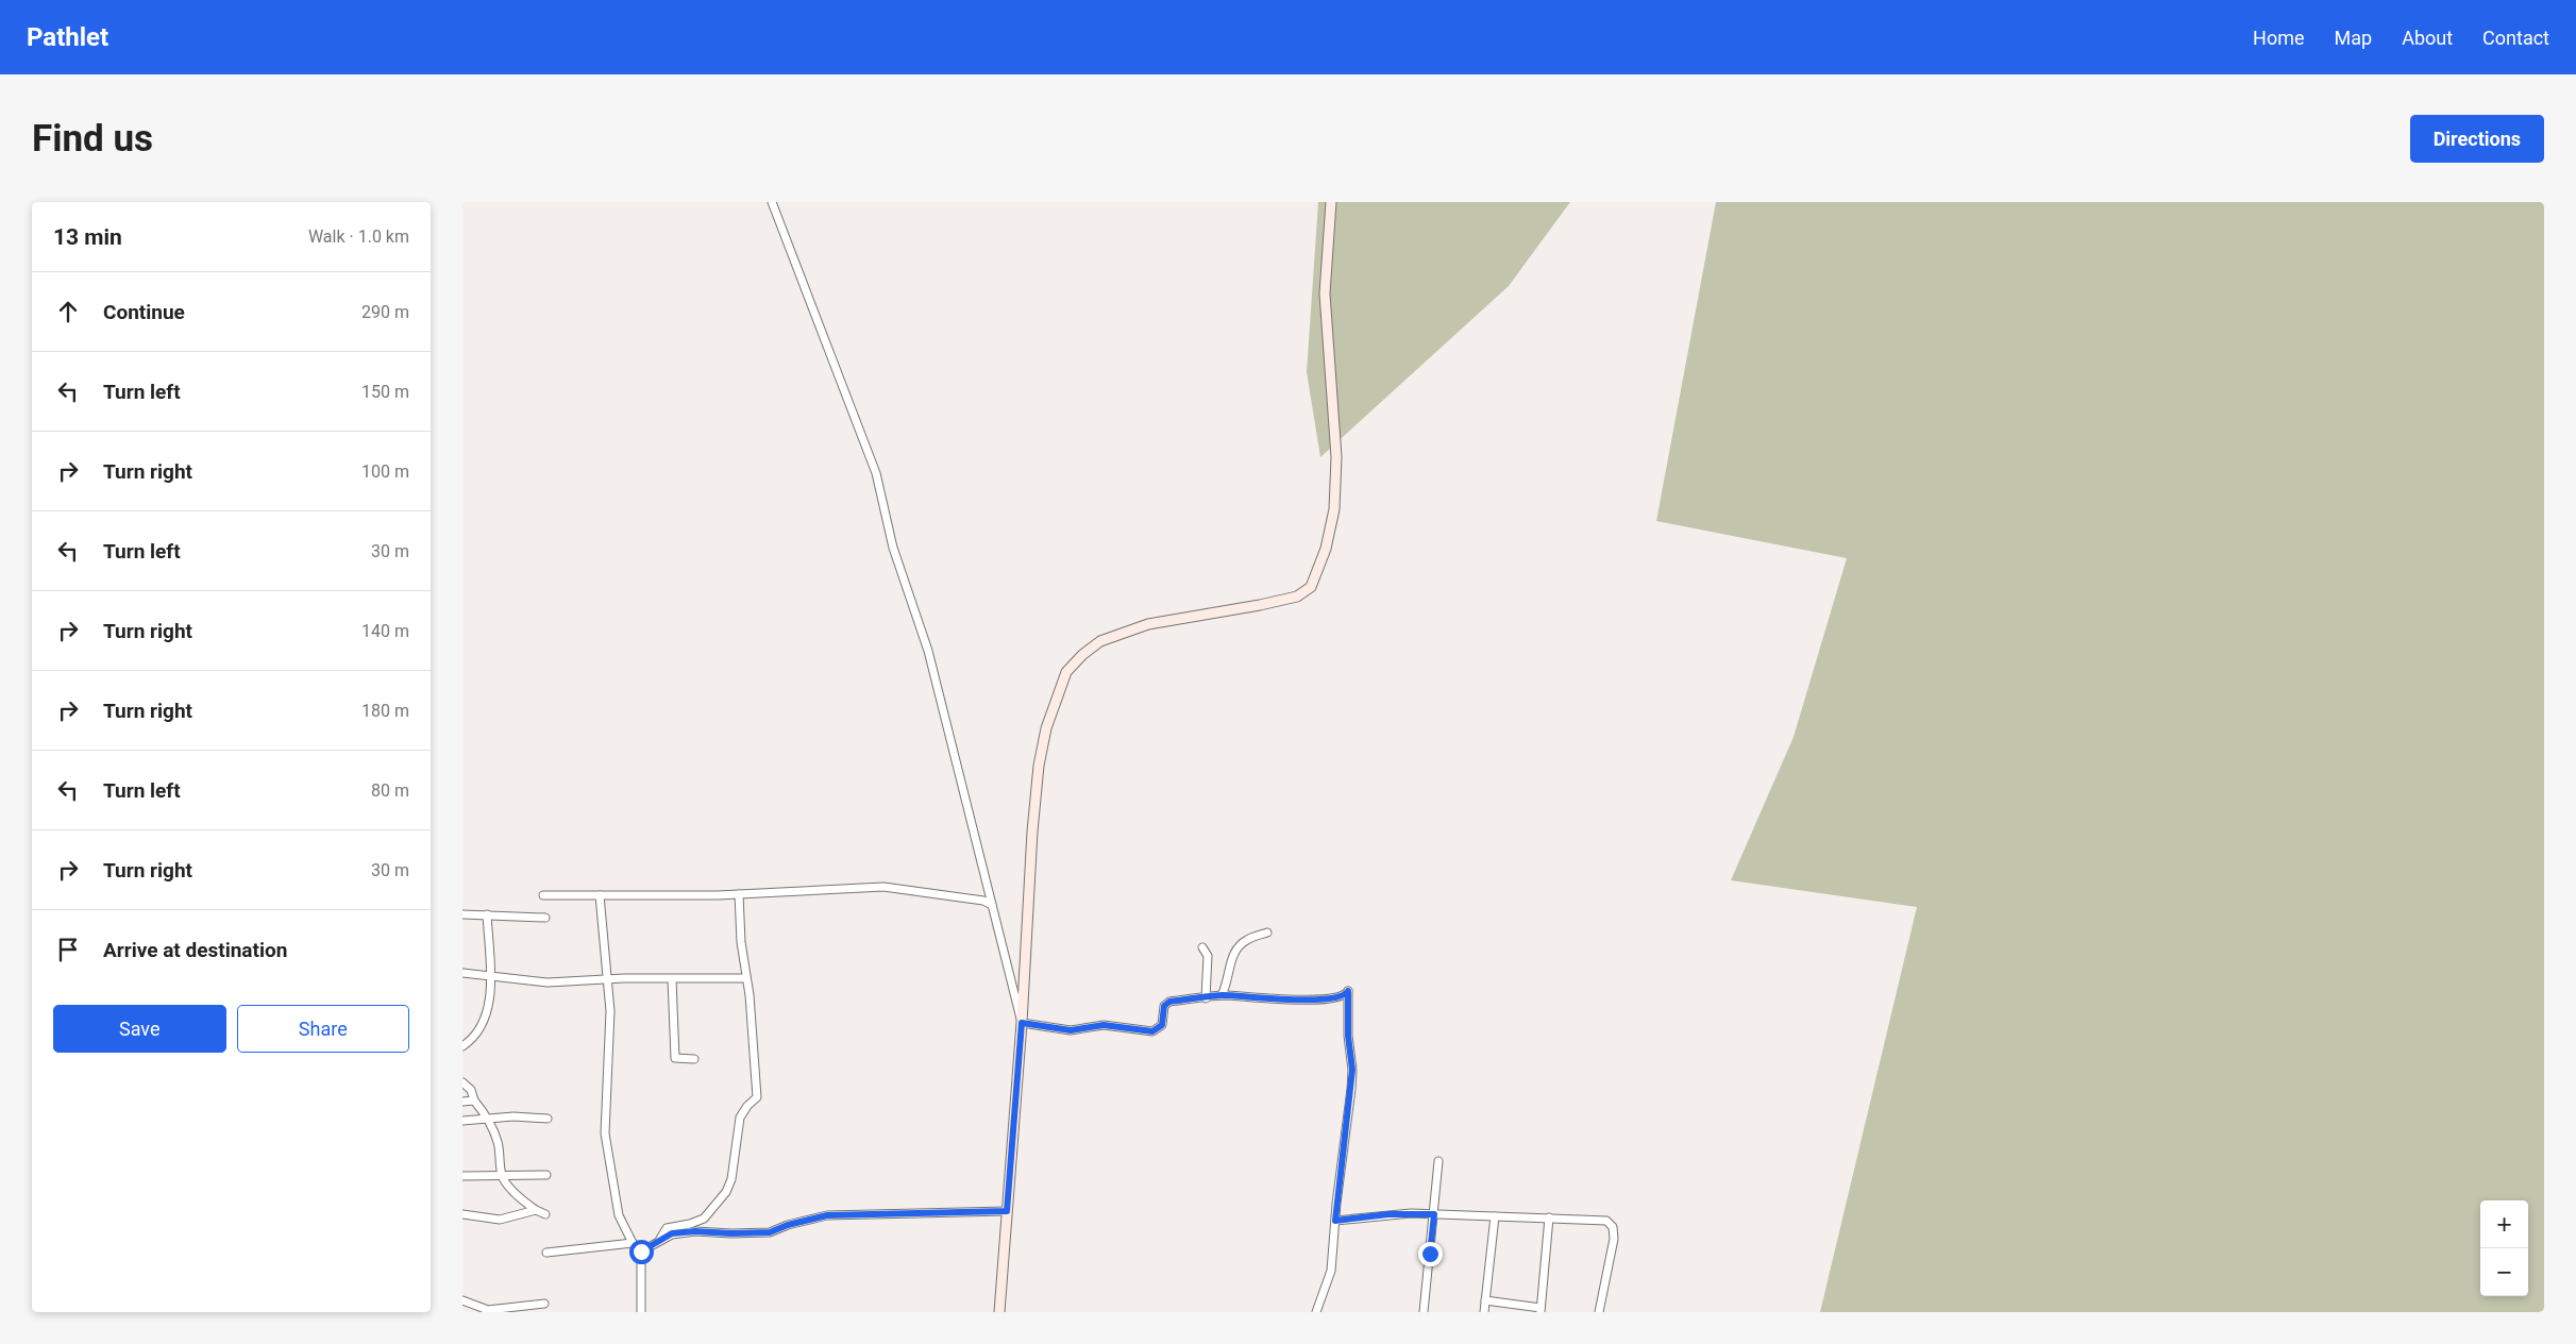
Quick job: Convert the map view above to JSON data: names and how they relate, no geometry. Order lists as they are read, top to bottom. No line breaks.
{"page":{"header":"Pathlet","nav":["Home","Map","About","Contact"],"buttons":["Directions",["Save","Share"]],"title":"Find us","heading":["13 min","Walk · 1.0 km"],"list":[["Continue","290 m"],["Turn left","150 m"],["Turn right","100 m"],["Turn left","30 m"],["Turn right","140 m"],["Turn right","180 m"],["Turn left","80 m"],["Turn right","30 m"],"Arrive at destination"],"map_buttons":["+","−"]}}
